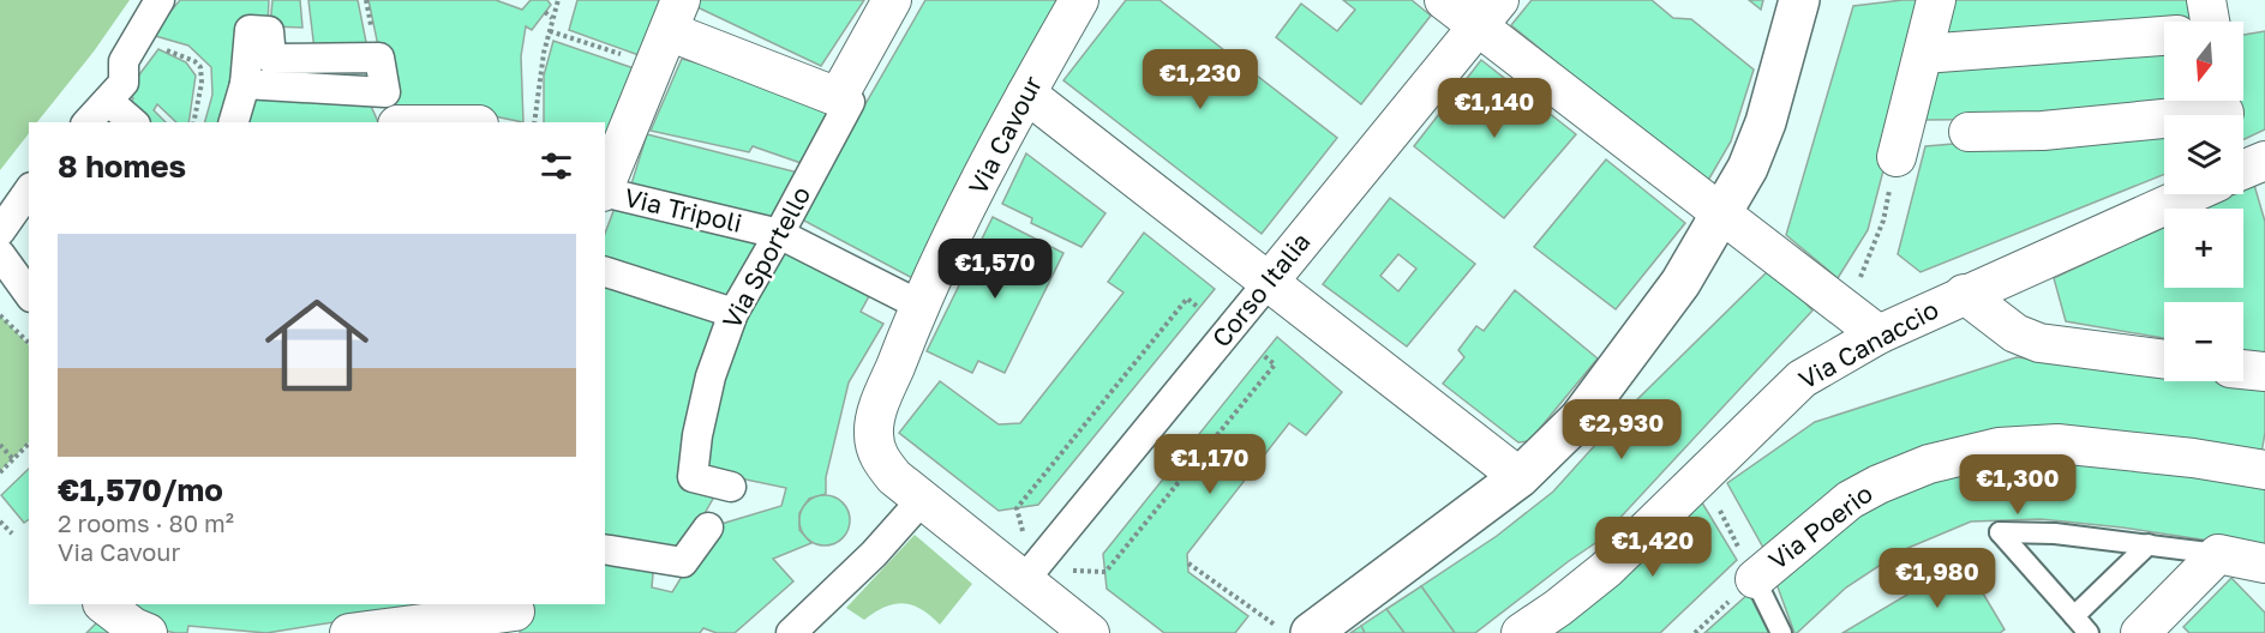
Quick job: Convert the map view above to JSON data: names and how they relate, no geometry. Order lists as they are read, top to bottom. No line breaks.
{"streets":{"street":["Via Cavour","Via Tripoli","Via Sportello","Corso Italia","Via Canaccio","Via Poerio"]},"crossings":[["Via Cavour","Via Tripoli"],["Via Cavour","Corso Italia"],["Via Tripoli","Via Sportello"]],"north":"bottom","page":{"map_buttons":["+","−"],"price":["€1,230","€1,140","€1,570","€2,930","€1,170","€1,300","€1,420","€1,980"],"heading":"8 homes","list":[{"name":"€1,570/mo","note":"2 rooms · 80 m² · Via Cavour"}]}}
